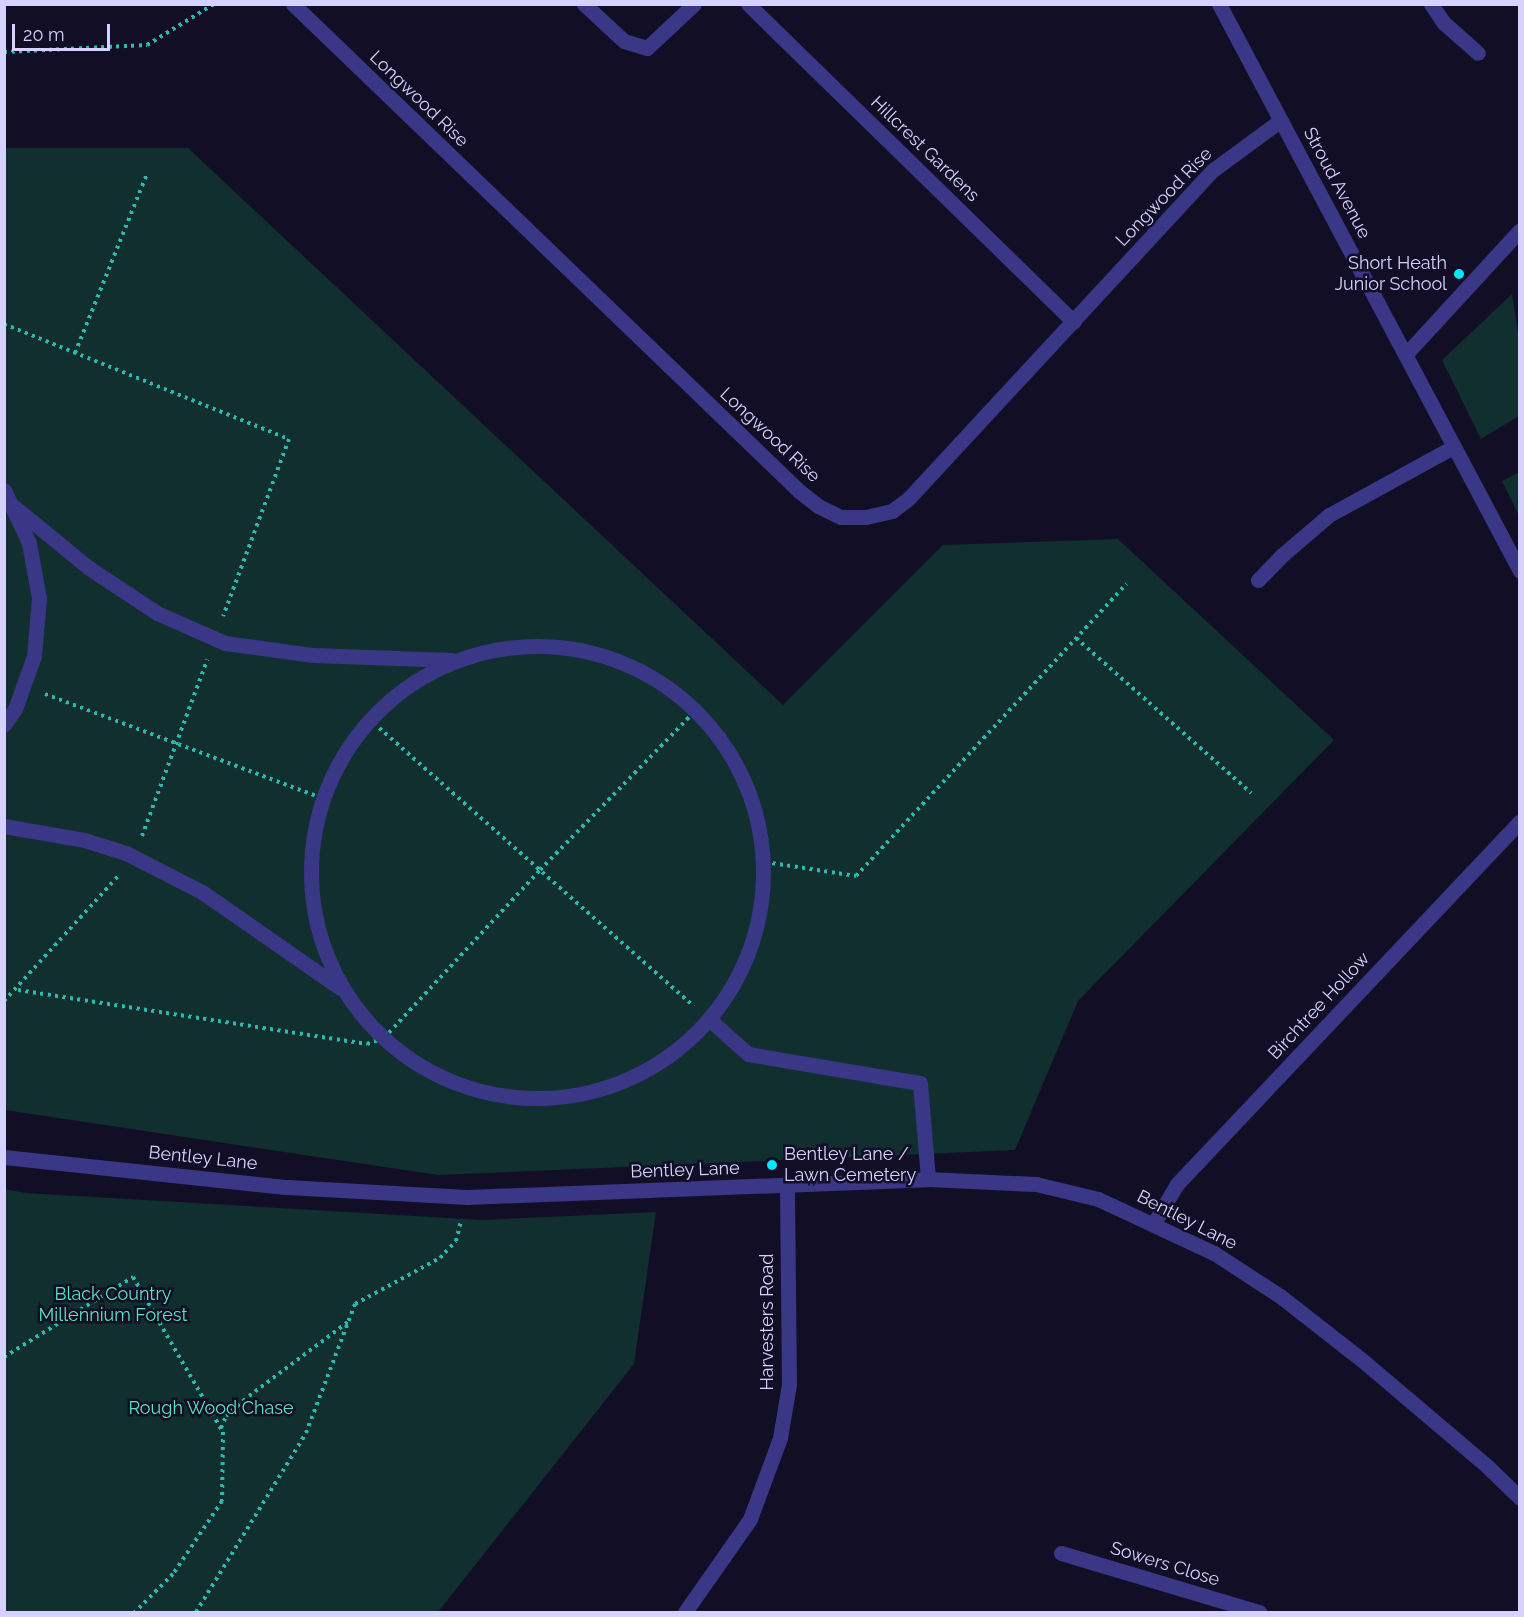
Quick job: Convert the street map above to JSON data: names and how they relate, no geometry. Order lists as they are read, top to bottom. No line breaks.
{"streets":{"street":["Longwood Rise","Hillcrest Gardens","Stroud Avenue","Birchtree Hollow","Bentley Lane","Harvesters Road","Sowers Close"]},"crossings":[["Longwood Rise","Hillcrest Gardens"],["Longwood Rise","Stroud Avenue"],["Birchtree Hollow","Bentley Lane"],["Bentley Lane","Harvesters Road"]],"parks":["Black Country Millennium Forest","Rough Wood Chase"],"places":["Short Heath Junior School","Bentley Lane / Lawn Cemetery"],"scale_bar":"20 m"}
